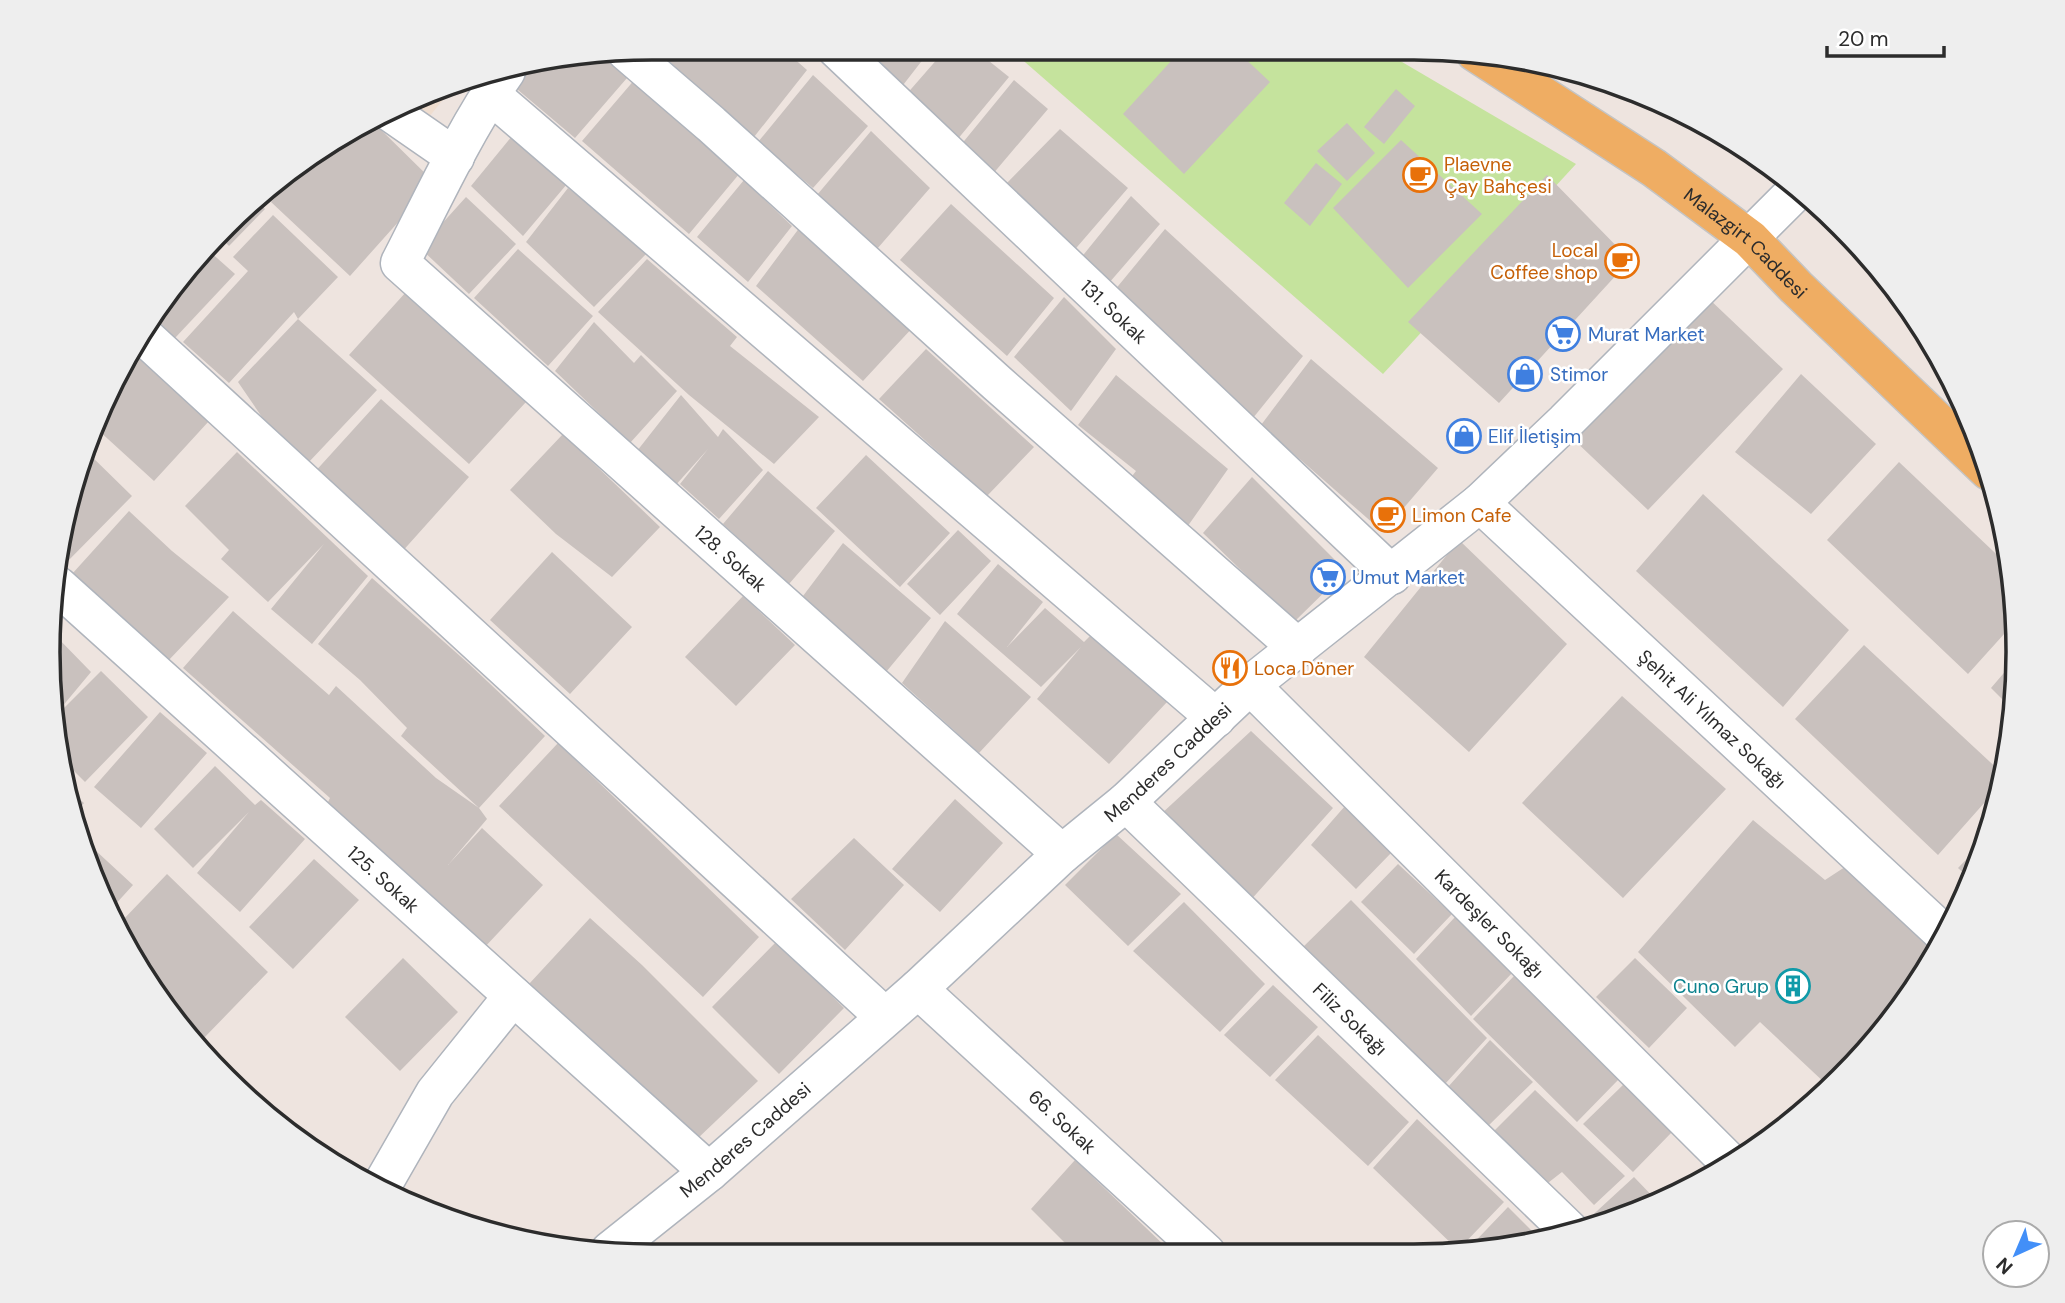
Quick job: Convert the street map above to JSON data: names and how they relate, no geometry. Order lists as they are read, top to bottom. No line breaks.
{"streets":{"main road":["Malazgirt Caddesi"],"street":["131. Sokak","128. Sokak","Şehit Ali Yılmaz Sokağı","Menderes Caddesi","125. Sokak","Kardeşler Sokağı","Filiz Sokağı","66. Sokak"]},"crossings":[["Malazgirt Caddesi","Menderes Caddesi"],["131. Sokak","Menderes Caddesi"],["128. Sokak","Menderes Caddesi"],["Şehit Ali Yılmaz Sokağı","Menderes Caddesi"],["Menderes Caddesi","125. Sokak"],["Menderes Caddesi","Kardeşler Sokağı"],["Menderes Caddesi","Filiz Sokağı"],["Menderes Caddesi","66. Sokak"]],"places":{"cafe":["Plaevne Çay Bahçesi","Local Coffee shop","Limon Cafe"],"supermarket":["Murat Market","Umut Market"],"shop":["Stimor","Elif İletişim"],"restaurant":["Loca Döner"],"building":["Cuno Grup"]},"scale_bar":"20 m","north":"bottom left"}
